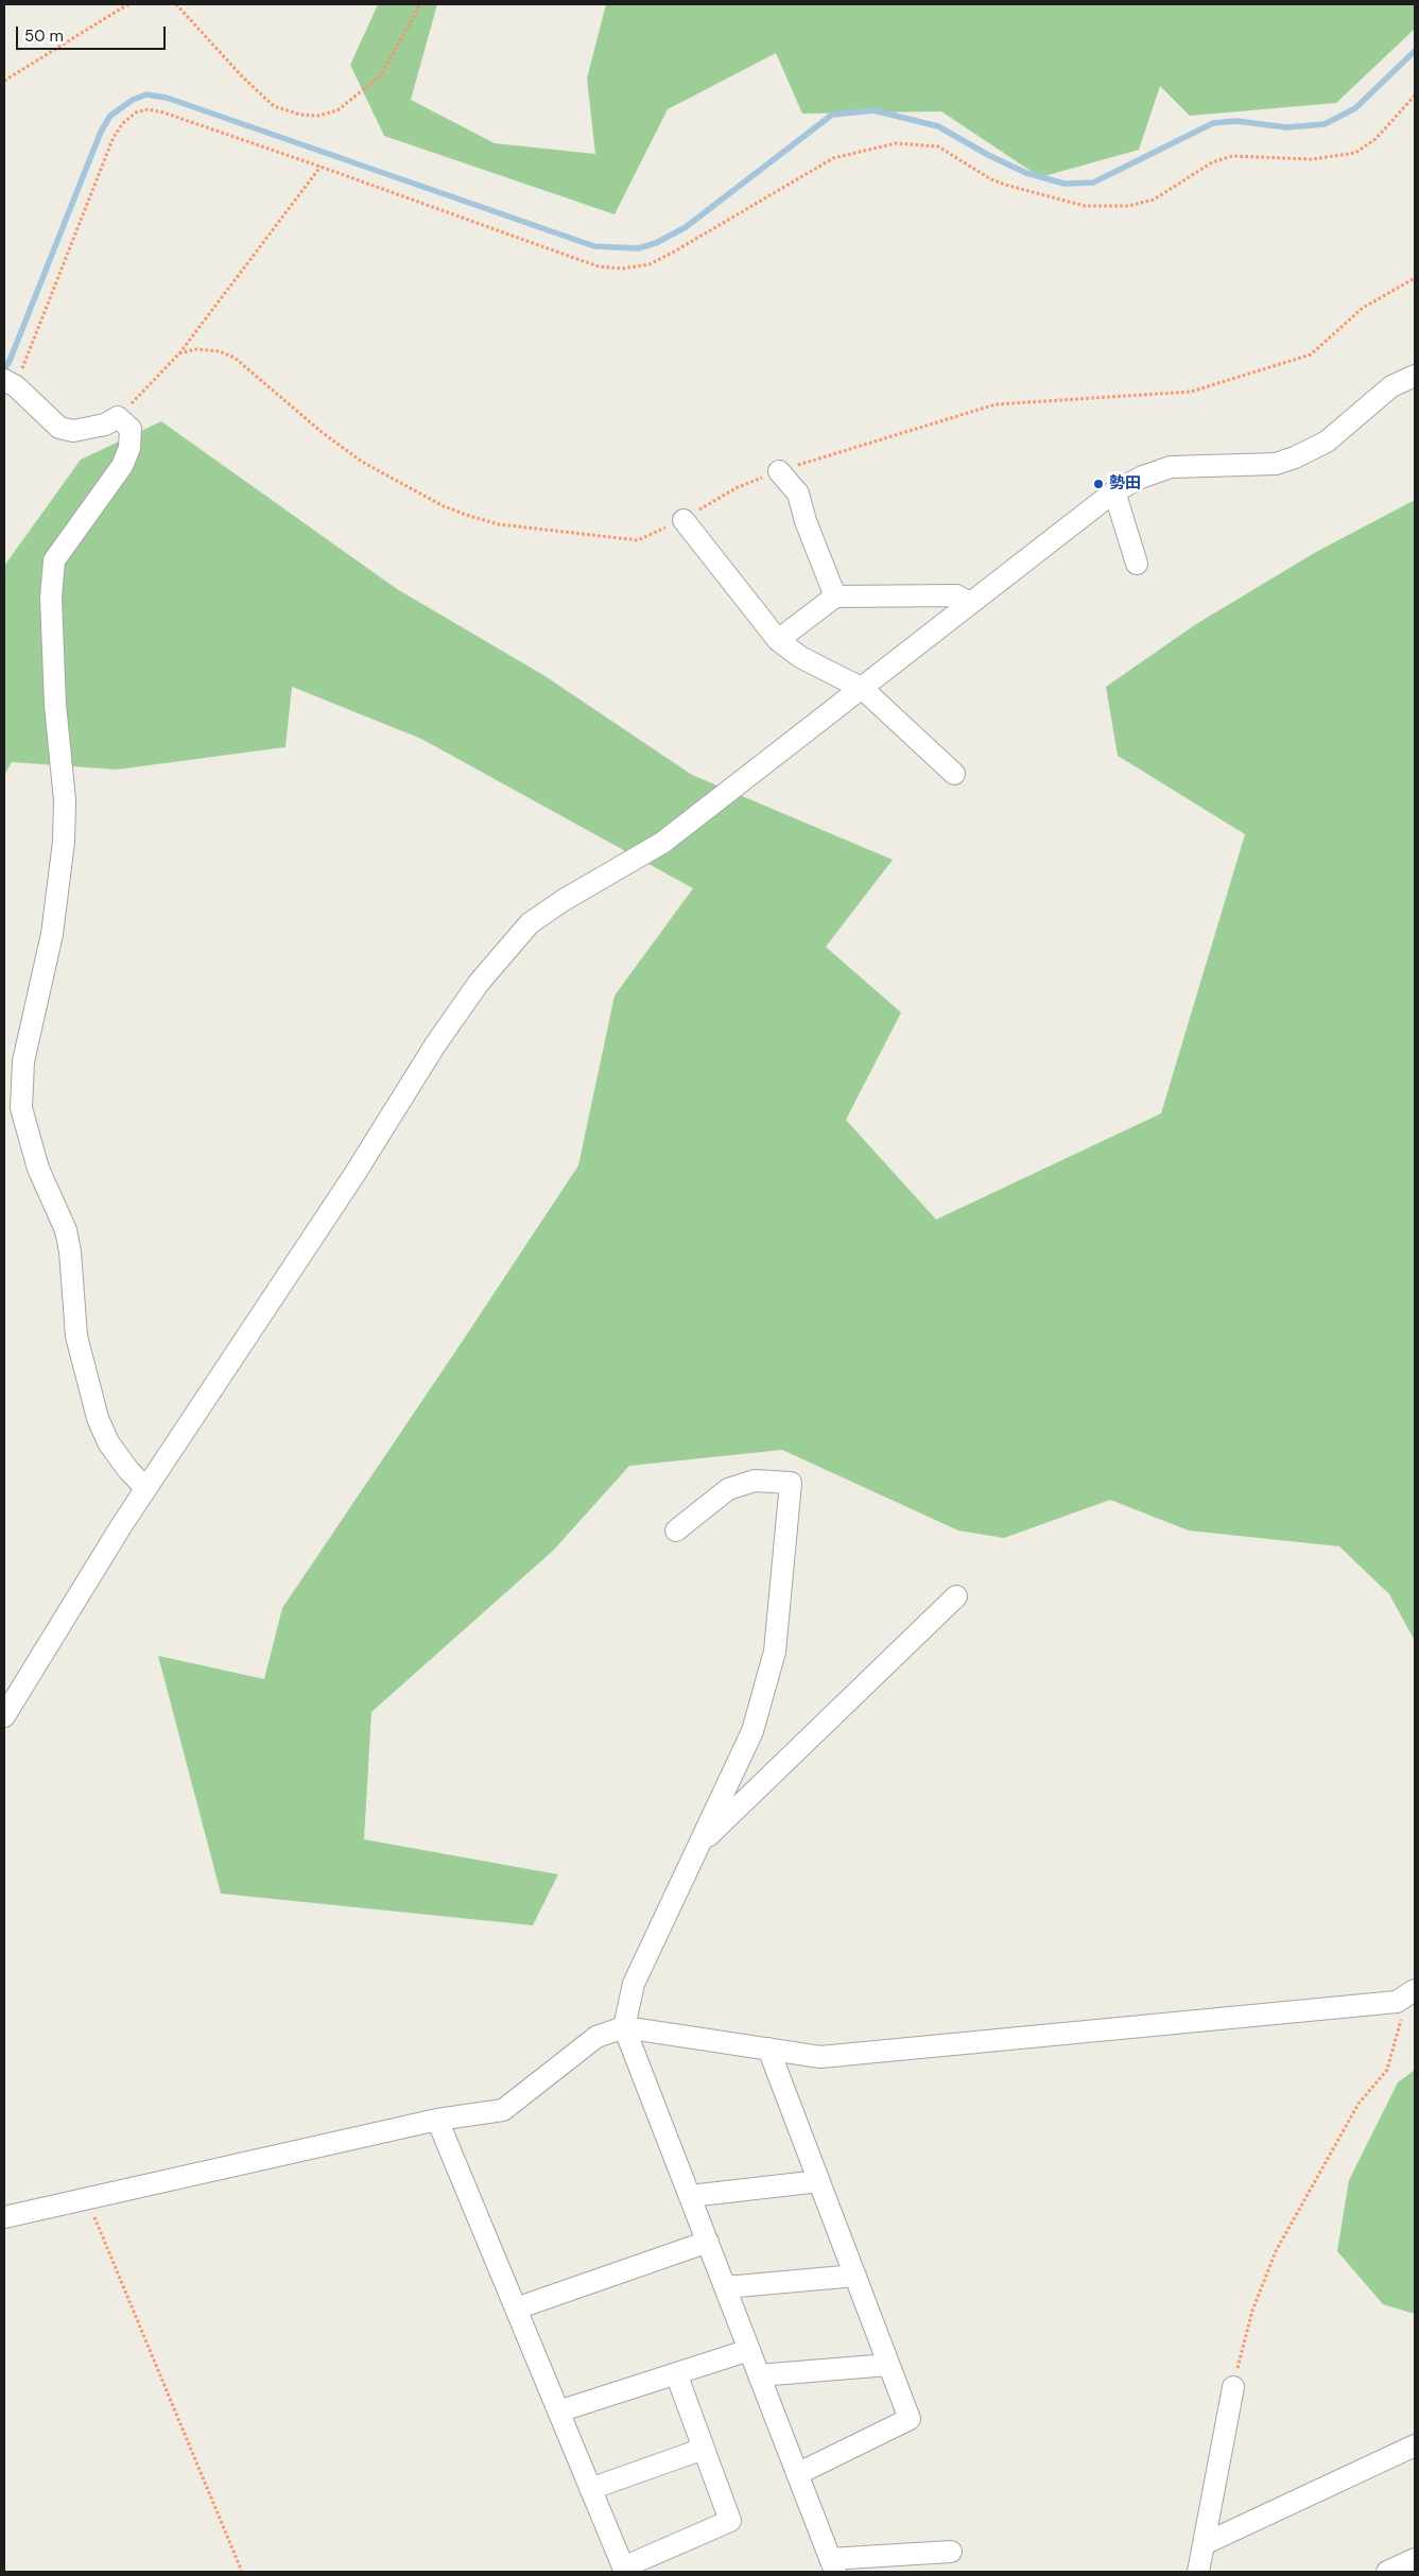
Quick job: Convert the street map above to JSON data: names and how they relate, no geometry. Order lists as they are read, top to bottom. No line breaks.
{"places":["勢田"],"scale_bar":"50 m"}
